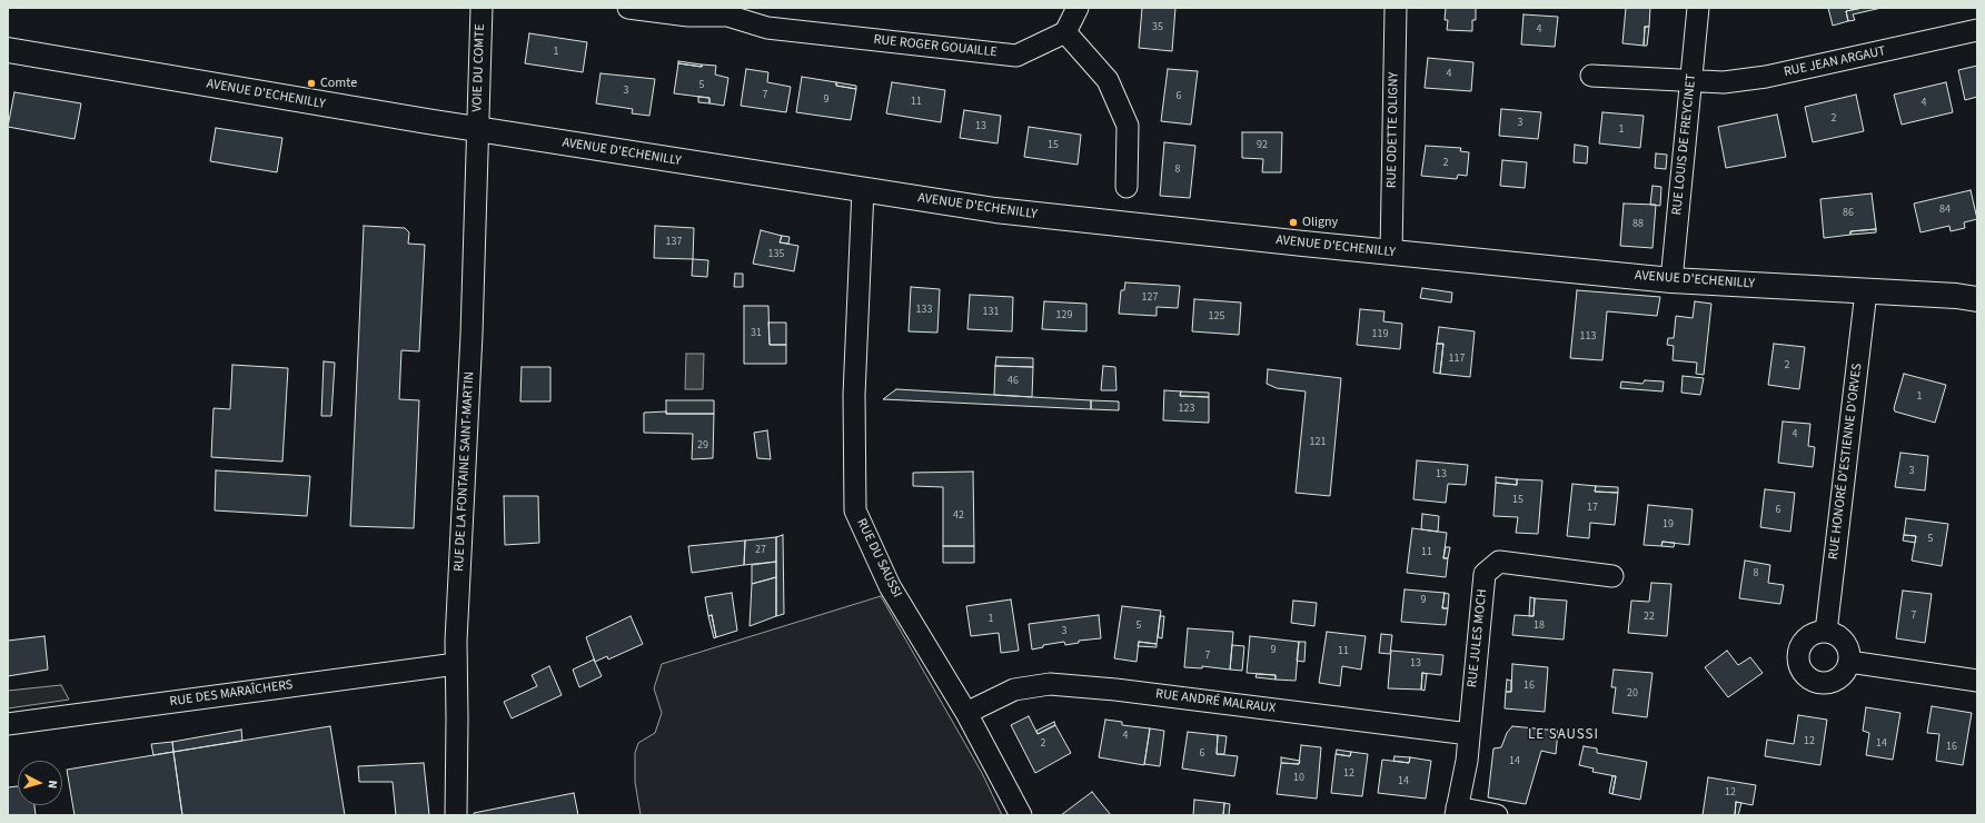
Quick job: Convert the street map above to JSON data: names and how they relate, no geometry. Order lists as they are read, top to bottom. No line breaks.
{"streets":{"street":["RUE ROGER GOUAILLE","RUE JEAN ARGAUT","VOIE DU COMTE","AVENUE D'ECHENILLY","RUE ODETTE OLIGNY","RUE LOUIS DE FREYCINET","RUE HONORÉ D'ESTIENNE D'ORVES","RUE DE LA FONTAINE SAINT-MARTIN","RUE DU SAUSSI","RUE JULES MOCH","RUE DES MARAÎCHERS","RUE ANDRÉ MALRAUX"]},"crossings":[["RUE JEAN ARGAUT","RUE LOUIS DE FREYCINET"],["VOIE DU COMTE","AVENUE D'ECHENILLY"],["VOIE DU COMTE","RUE DE LA FONTAINE SAINT-MARTIN"],["AVENUE D'ECHENILLY","RUE ODETTE OLIGNY"],["AVENUE D'ECHENILLY","RUE LOUIS DE FREYCINET"],["AVENUE D'ECHENILLY","RUE HONORÉ D'ESTIENNE D'ORVES"],["AVENUE D'ECHENILLY","RUE DE LA FONTAINE SAINT-MARTIN"],["AVENUE D'ECHENILLY","RUE DU SAUSSI"],["RUE DE LA FONTAINE SAINT-MARTIN","RUE DES MARAÎCHERS"],["RUE DU SAUSSI","RUE ANDRÉ MALRAUX"],["RUE JULES MOCH","RUE ANDRÉ MALRAUX"]],"districts":["LE SAUSSI"],"places":["Comte","Oligny"],"house_numbers":["35","4","1","4","5","3","7","6","9","11","4","2","3","13","1","15","92","2","8","84","86","88","137","135","127","133","131","129","125","31","119","113","117","2","46","1","123","4","121","29","3","13","15","17","6","42","19","5","27","11","8","9","7","22","1","5","18","3","9","11","7","13","16","20","4","12","2","14","16","6","14","12","10","14","12"],"north":"right"}
